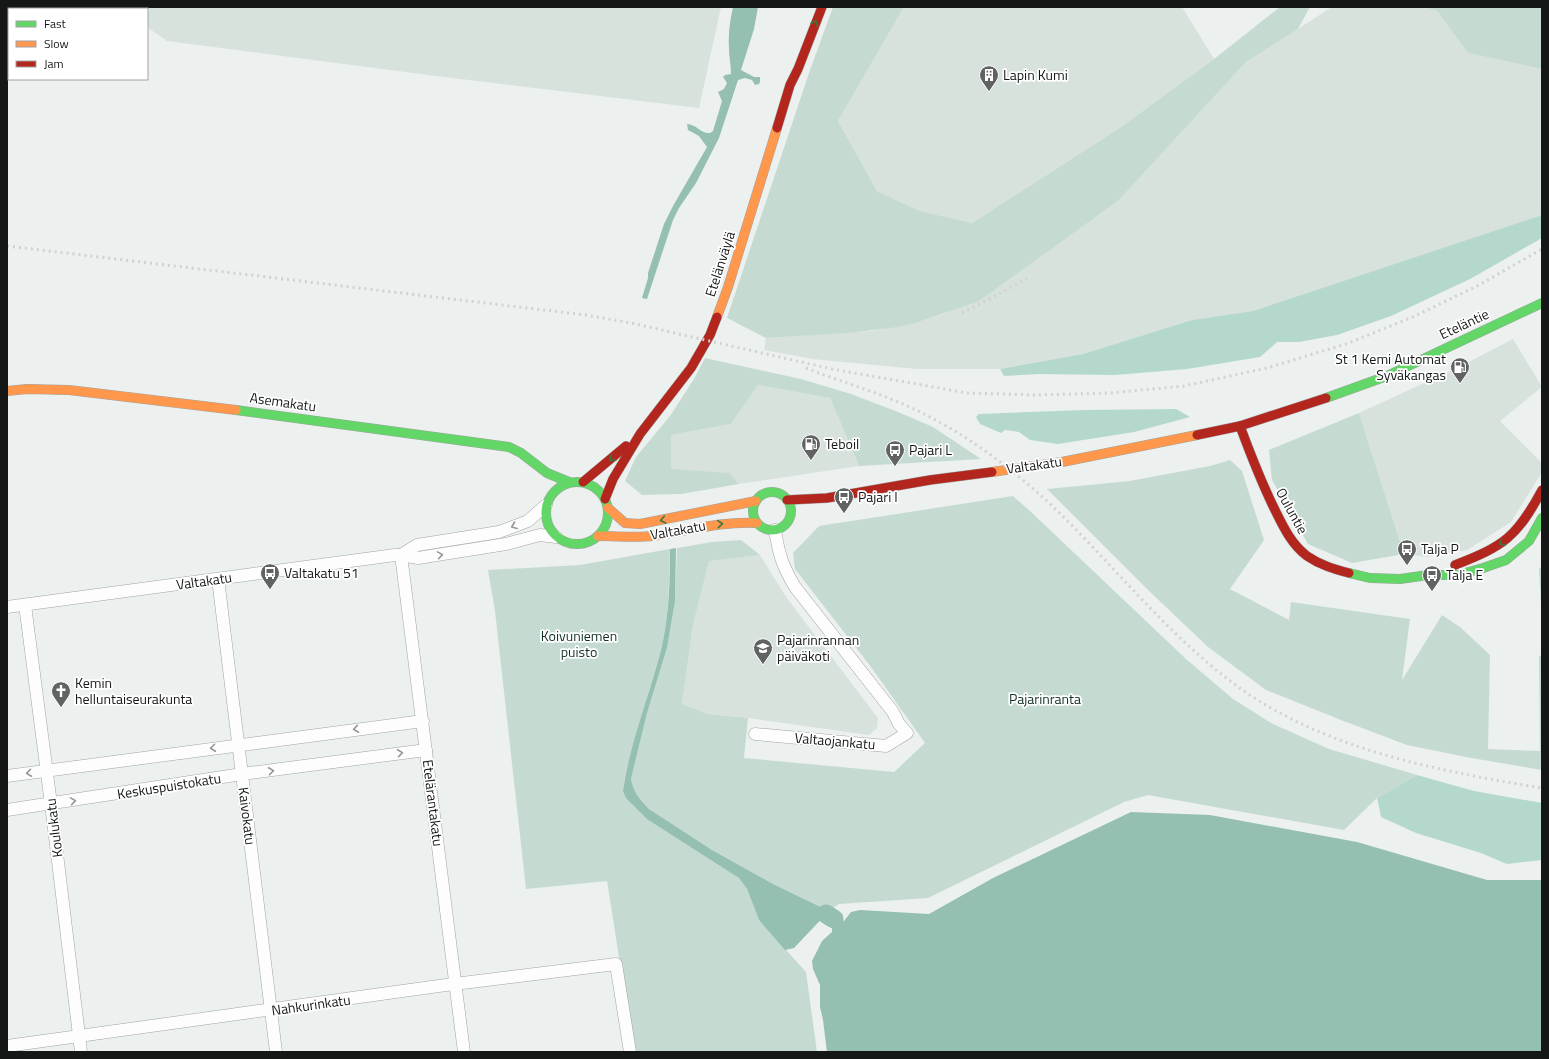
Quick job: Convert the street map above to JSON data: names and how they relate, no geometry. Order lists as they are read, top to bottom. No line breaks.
{"streets":{"main road":["Etelänväylä","Eteläntie","Asemakatu","Valtakatu","Ouluntie"],"street":["Valtaojankatu","Keskuspuistokatu","Etelärantakatu","Kaivokatu","Koulukatu","Nahkurinkatu"]},"crossings":[["Etelänväylä","Asemakatu"],["Etelänväylä","Valtakatu"],["Eteläntie","Valtakatu"],["Eteläntie","Ouluntie"],["Asemakatu","Valtakatu"],["Valtakatu","Ouluntie"],["Valtakatu","Valtaojankatu"],["Valtakatu","Etelärantakatu"],["Valtakatu","Kaivokatu"],["Valtakatu","Koulukatu"],["Keskuspuistokatu","Etelärantakatu"],["Keskuspuistokatu","Kaivokatu"],["Keskuspuistokatu","Koulukatu"],["Etelärantakatu","Nahkurinkatu"],["Kaivokatu","Nahkurinkatu"],["Koulukatu","Nahkurinkatu"]],"parks":["Koivuniemen puisto","Pajarinranta"],"places":{"building":["Lapin Kumi"],"fuel station":["St 1 Kemi Automat Syväkangas","Teboil"],"bus stop":["Pajari L","Pajari I","Talja P","Valtakatu 51","Talja E"],"school or university":["Pajarinrannan päiväkoti"],"church":["Kemin helluntaiseurakunta"]},"legend":["Fast","Slow","Jam"]}
